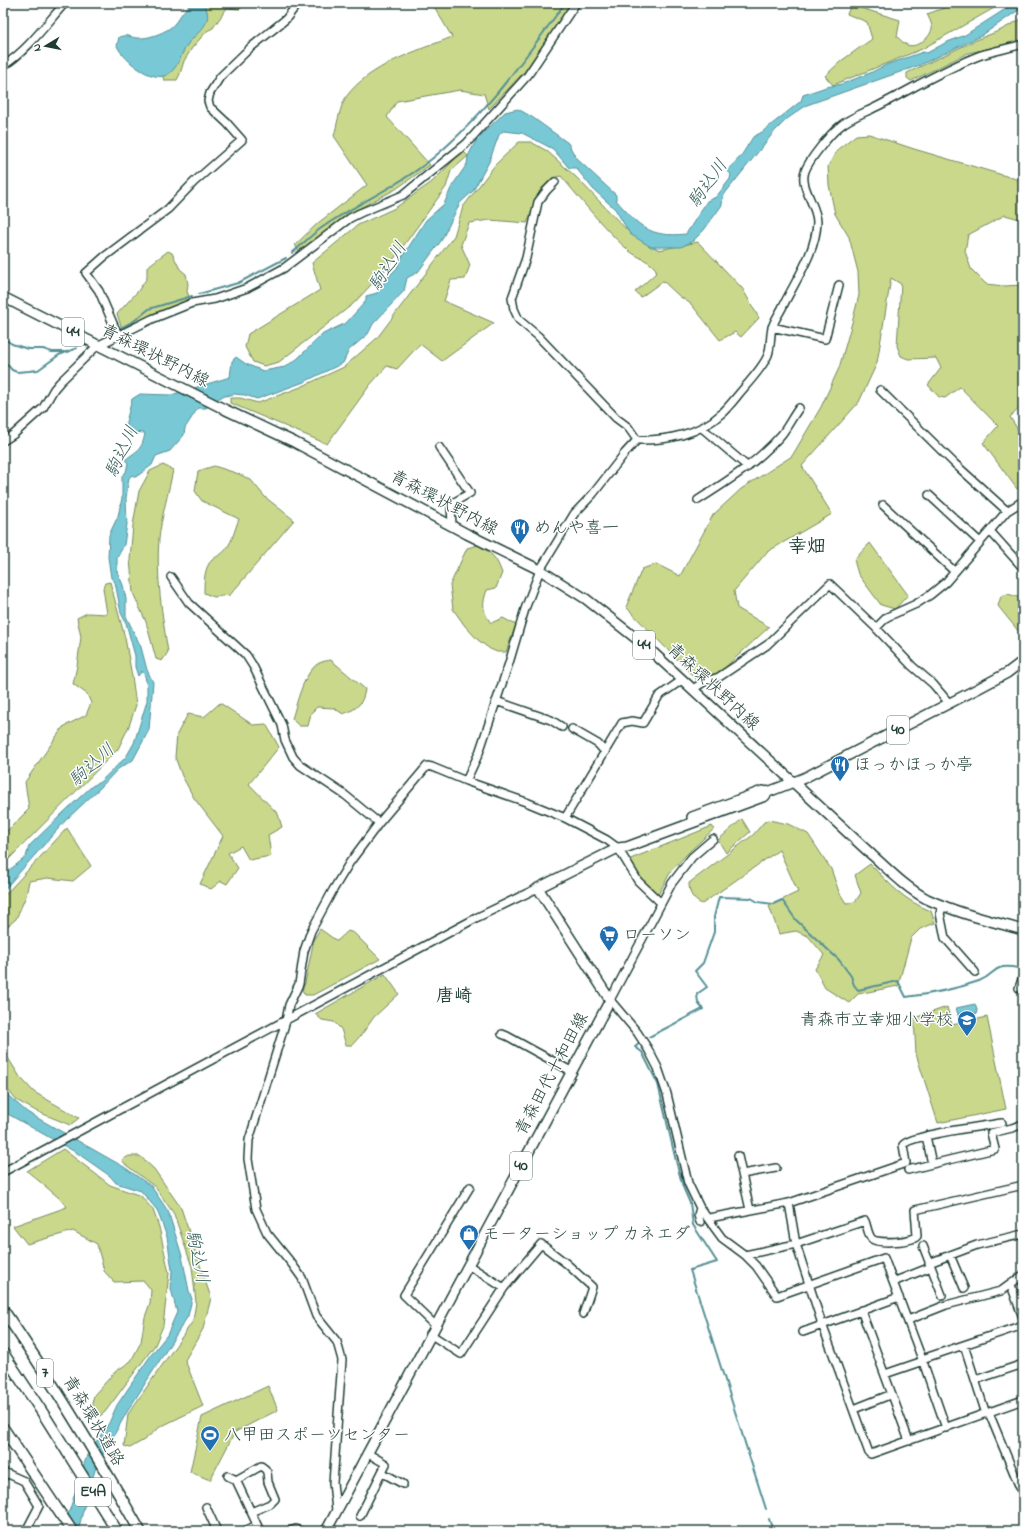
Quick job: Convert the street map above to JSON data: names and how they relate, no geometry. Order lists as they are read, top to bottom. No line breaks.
{"streets":{"highway":["7","青森環状道路","E4A"],"main road":["44","青森環状野内線","40","青森田代十和田線"]},"crossings":[["青森環状野内線","40"],["40","青森田代十和田線"]],"districts":["幸畑","唐崎"],"water":["駒込川"],"places":{"restaurant":["めんや喜一","ほっかほっか亭"],"supermarket":["ローソン"],"school or university":["青森市立幸畑小学校"],"shop":["モーターショップ カネエダ"],"sports":["八甲田スポーツセンター"]},"north":"left"}
